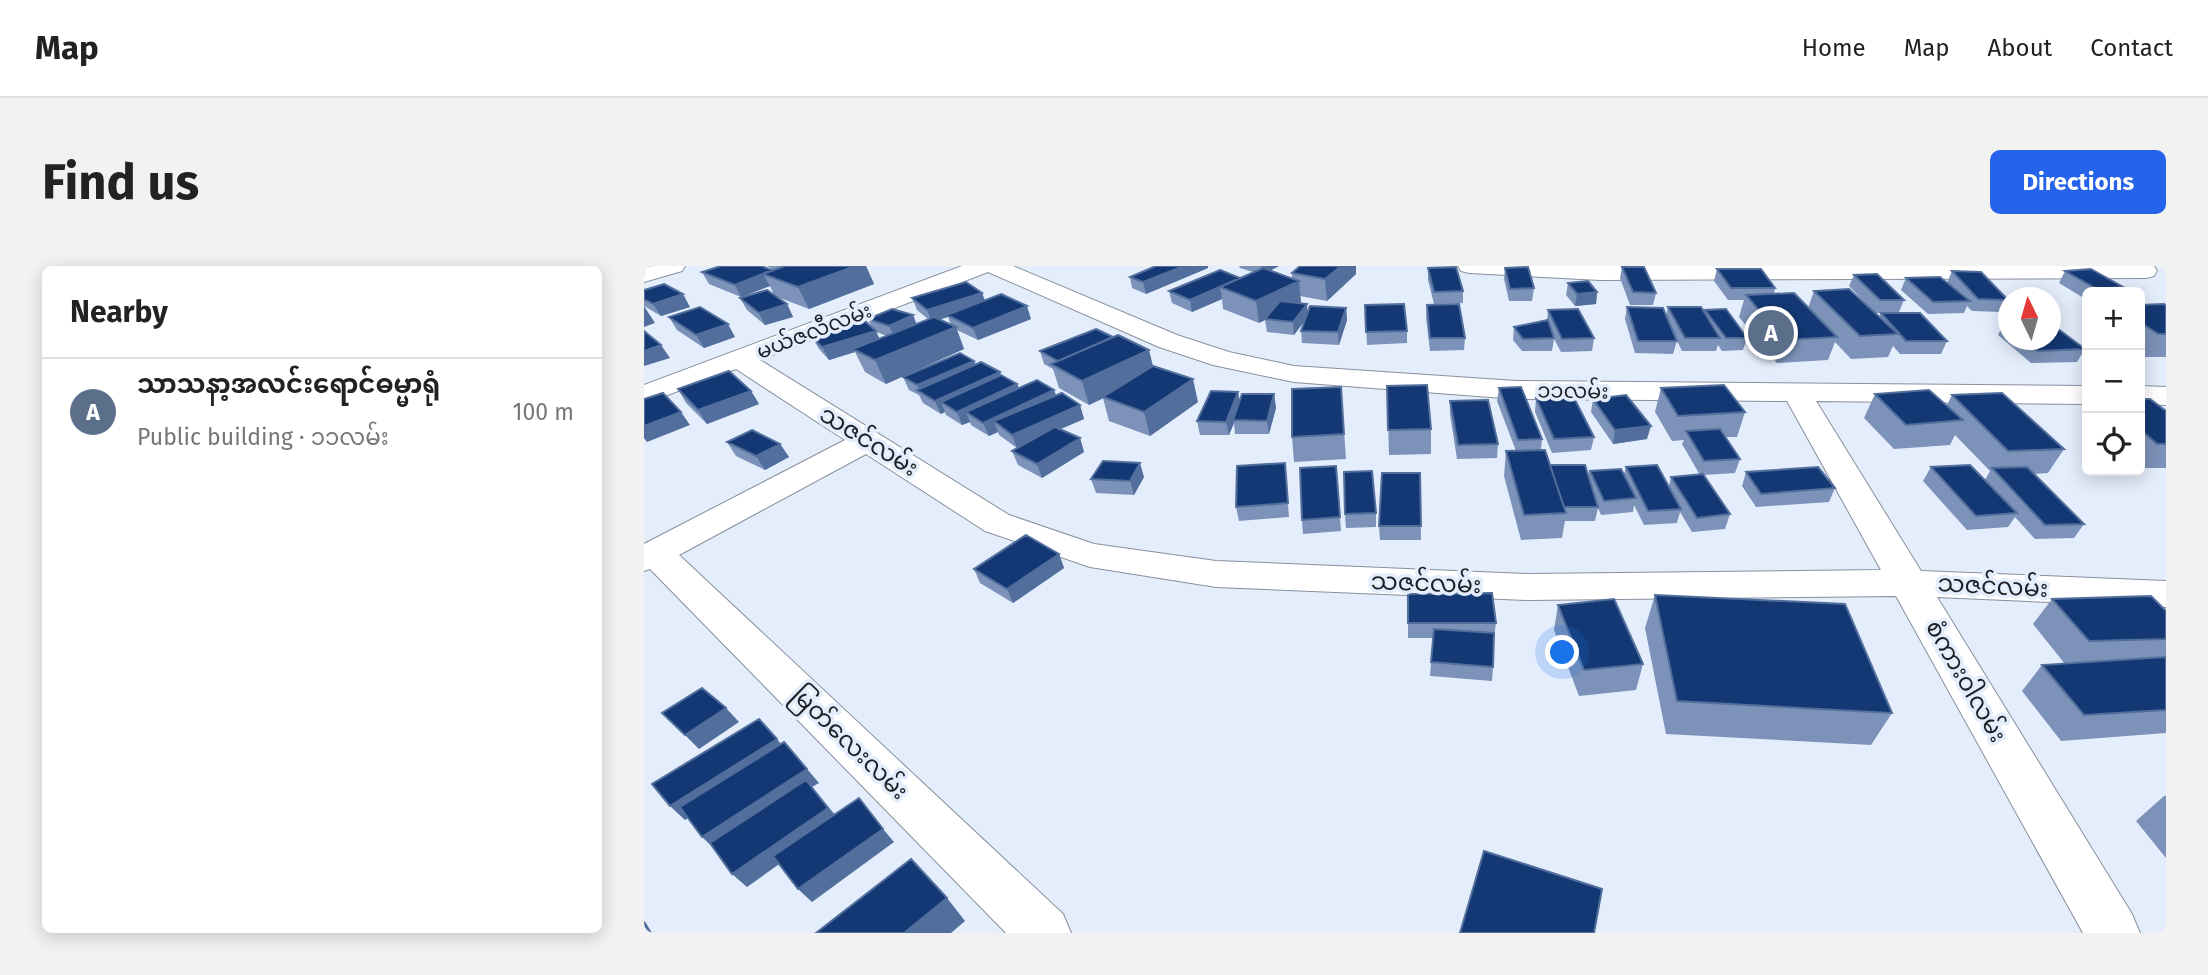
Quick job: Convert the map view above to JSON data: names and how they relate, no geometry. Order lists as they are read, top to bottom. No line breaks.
{"streets":{"street":["မယ်ဇလီလမ်း","၁၁လမ်း","သဇင်လမ်း","စံကားဝါလမ်း","မြတ်လေးလမ်း"]},"crossings":[["မယ်ဇလီလမ်း","သဇင်လမ်း"],["၁၁လမ်း","စံကားဝါလမ်း"],["သဇင်လမ်း","စံကားဝါလမ်း"]],"north":"top","page":{"header":"Map","nav":["Home","Map","About","Contact"],"buttons":"Directions","title":"Find us","heading":"Nearby","map_buttons":["+","−"],"pins":"A","list":[{"mark":"A","name":"သာသနာ့အလင်းရောင်ဓမ္မာရုံ","note":"Public building · ၁၁လမ်း","value":"100 m"}]}}
